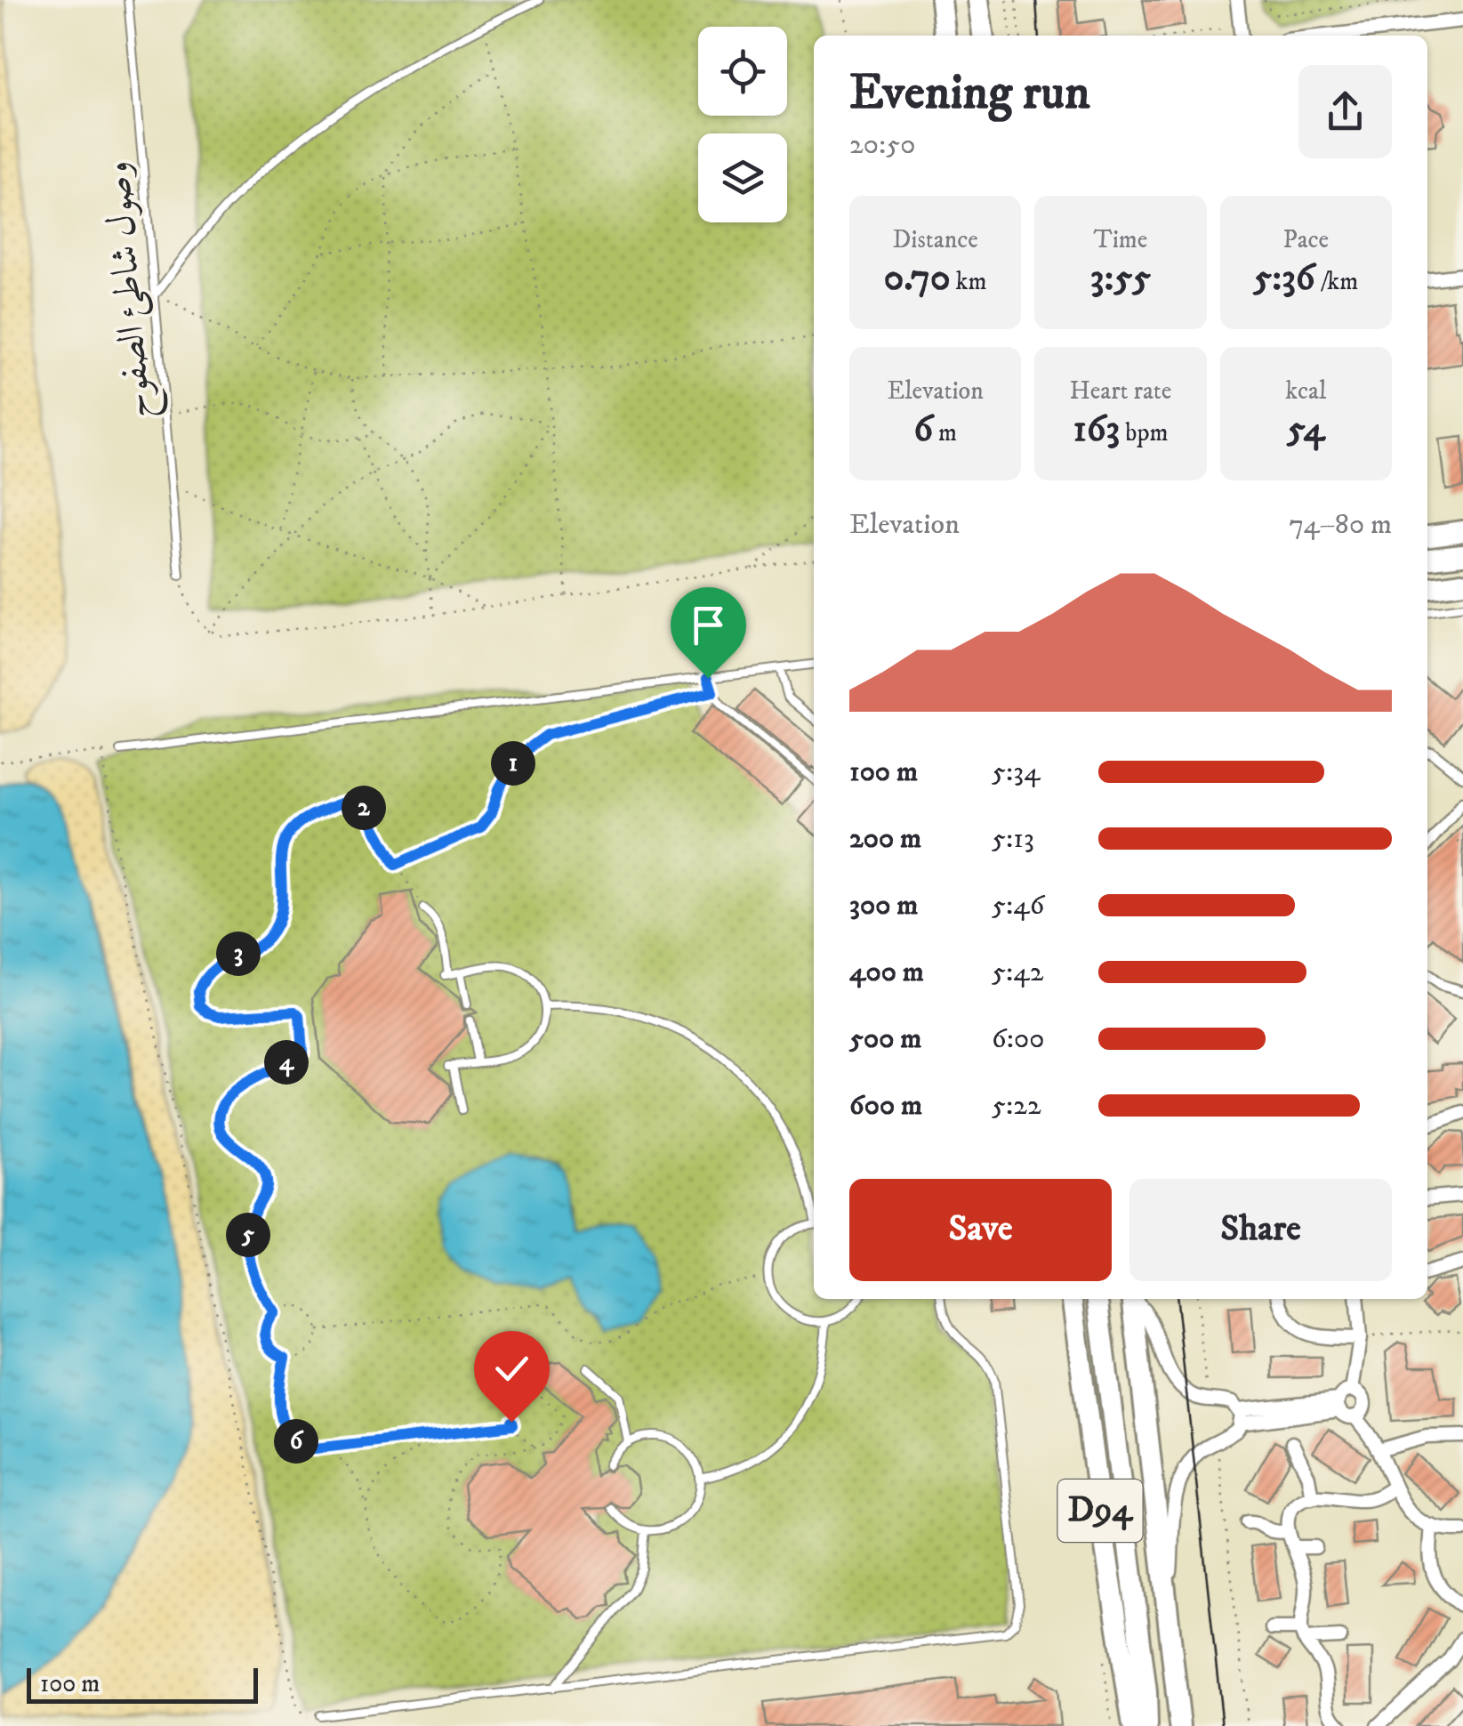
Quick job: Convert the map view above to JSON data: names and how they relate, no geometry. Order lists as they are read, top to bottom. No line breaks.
{"streets":{"main road":["D94"],"lane":["وصول شاطئ الصفوح"]},"scale_bar":"100 m","page":{"heading":["Evening run","20:50"],"stats":[["Distance","0.70 km"],["Time","3:55"],["Pace","5:36 /km"],["Elevation","6 m"],["Heart rate","163 bpm"],["kcal","54"]],"chart":["Elevation","74–80 m"],"list":[{"name":"100 m","note":"5:34"},{"name":"200 m","note":"5:13"},{"name":"300 m","note":"5:46"},{"name":"400 m","note":"5:42"},{"name":"500 m","note":"6:00"},{"name":"600 m","note":"5:22"}],"pins":["1","2","3","4","5","6"],"buttons":["Save","Share"],"scale":"100 m"}}
